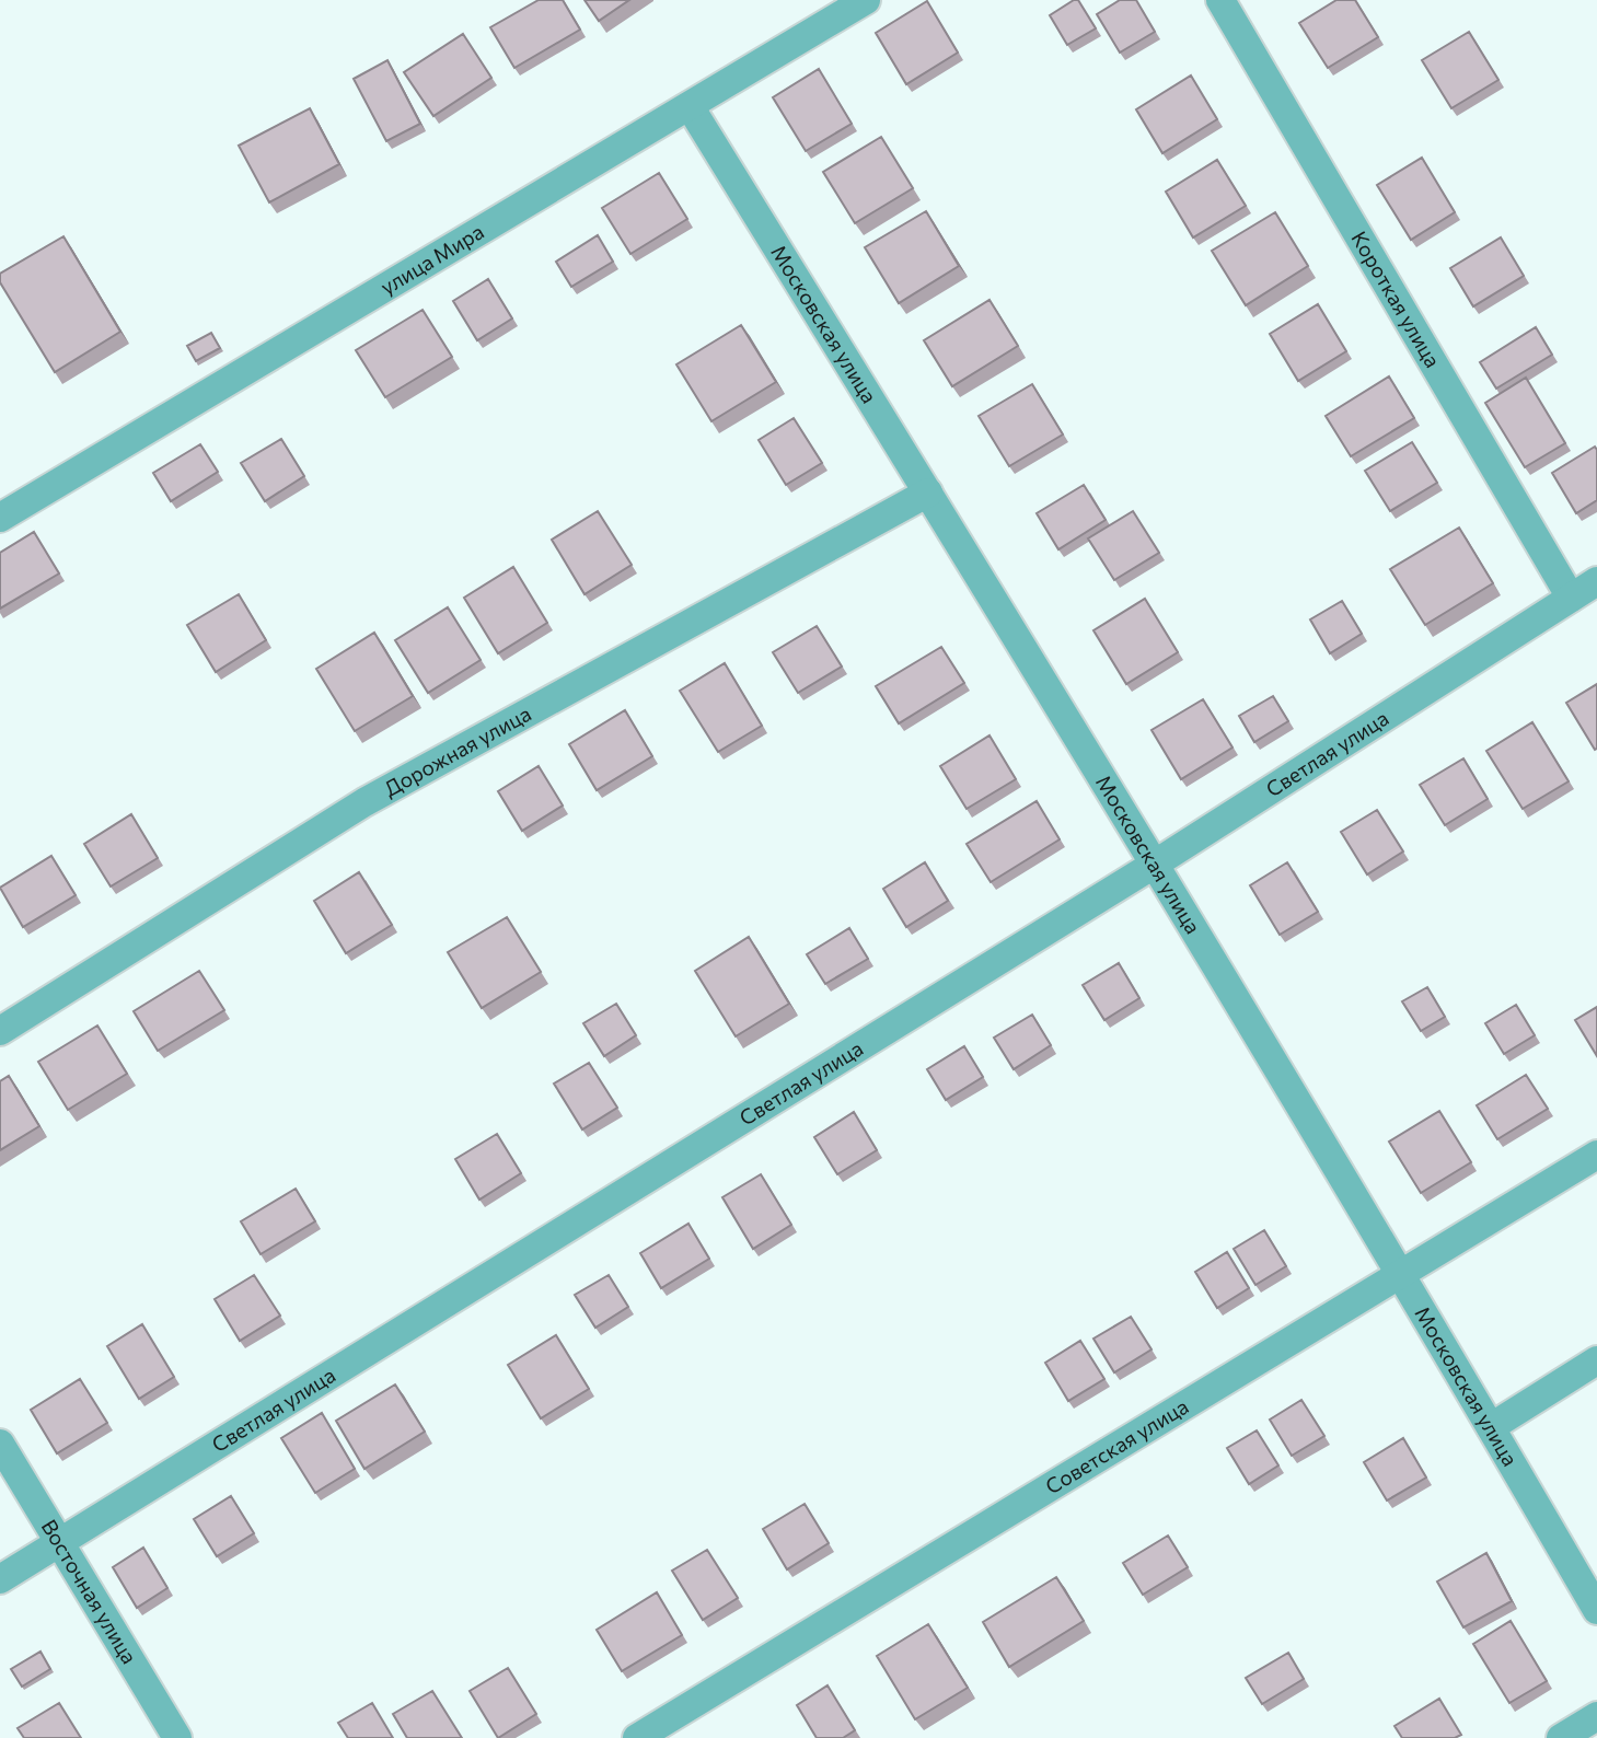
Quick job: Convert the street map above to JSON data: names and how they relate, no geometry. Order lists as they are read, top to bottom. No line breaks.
{"streets":{"street":["улица Мира","Короткая улица","Московская улица","Дорожная улица","Светлая улица","Советская улица","Восточная улица"]},"crossings":[["улица Мира","Московская улица"],["Короткая улица","Светлая улица"],["Московская улица","Дорожная улица"],["Московская улица","Светлая улица"],["Московская улица","Советская улица"],["Светлая улица","Восточная улица"]]}
